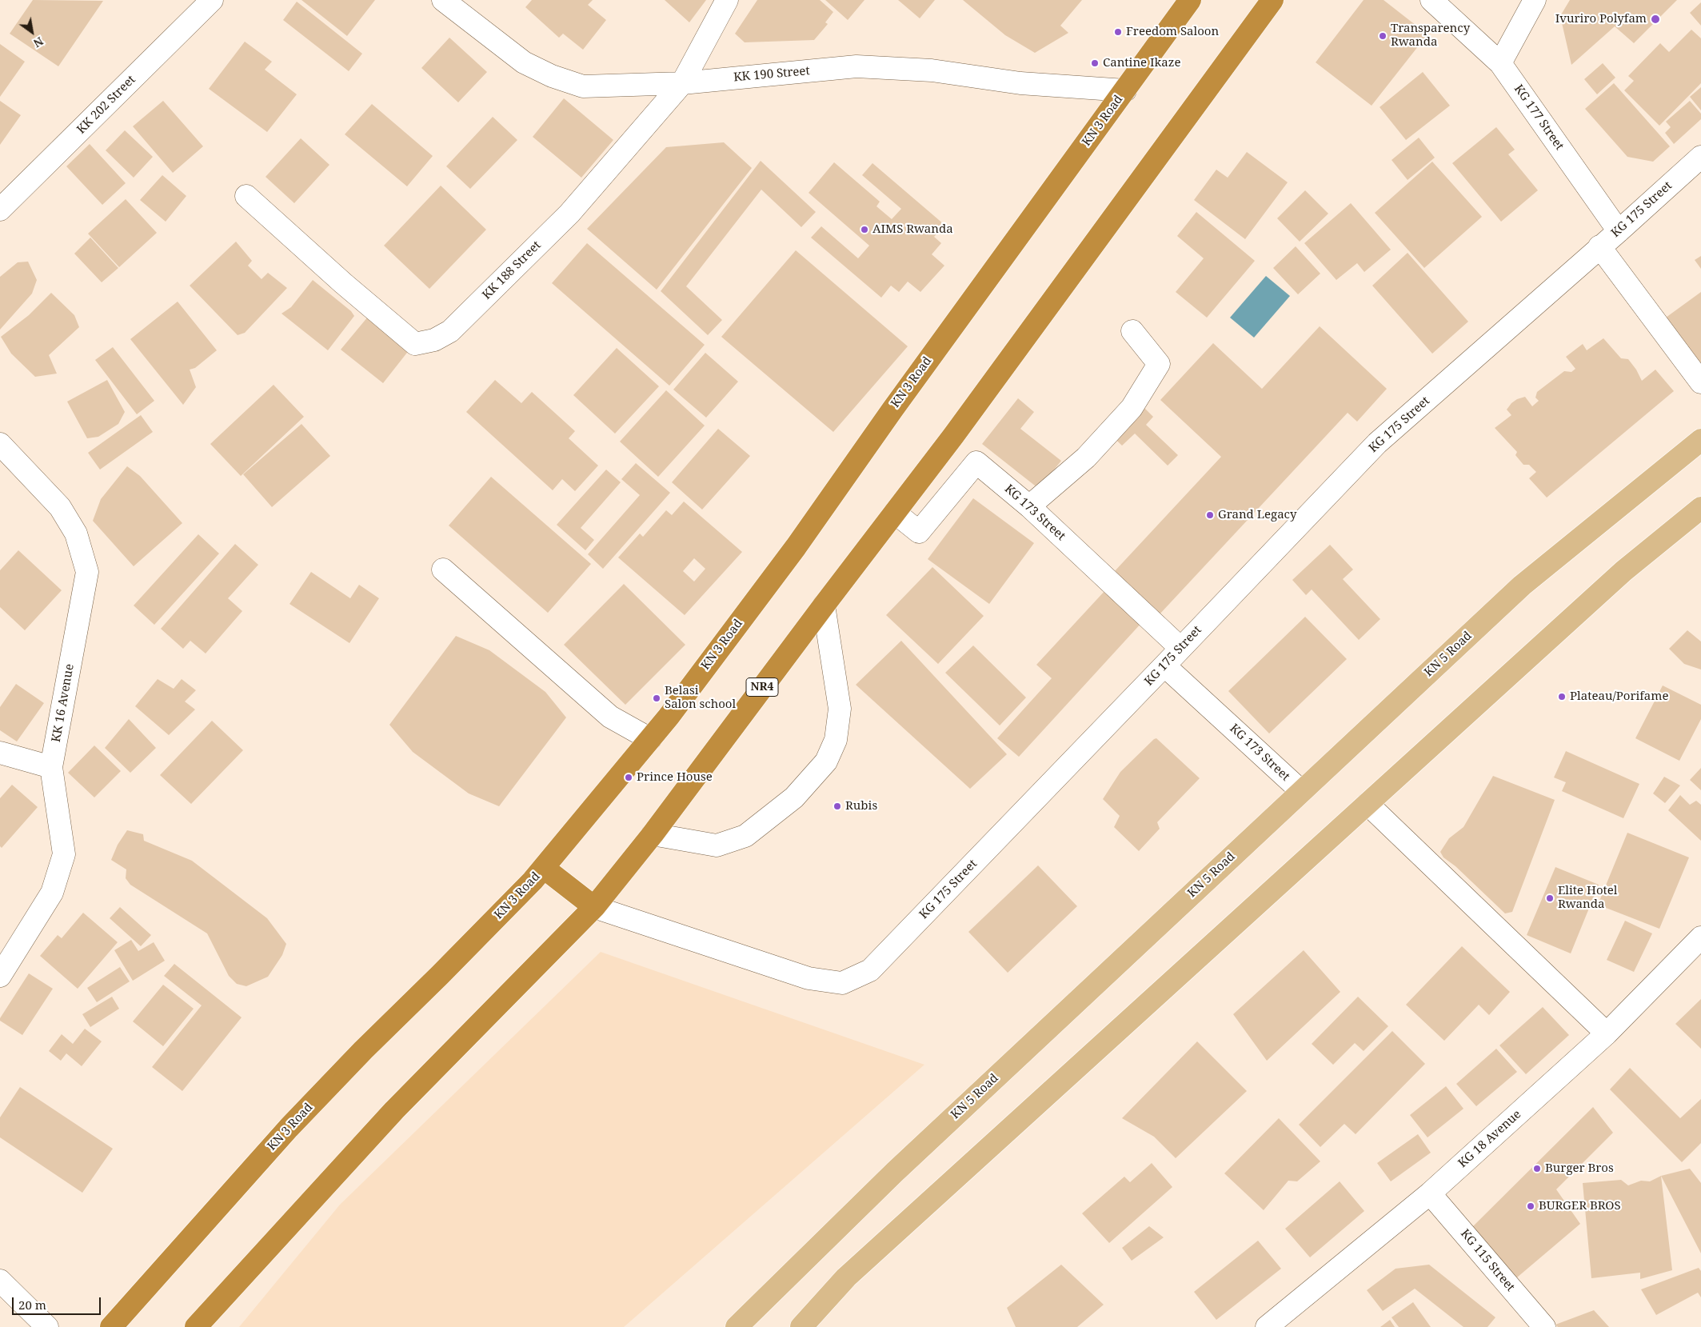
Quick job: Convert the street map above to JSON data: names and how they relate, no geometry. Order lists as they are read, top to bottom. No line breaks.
{"streets":{"highway":["KN 3 Road","NR4"],"main road":["KN 5 Road"],"street":["KK 190 Street","KK 202 Street","KG 177 Street","KG 175 Street","KK 188 Street","KG 173 Street","KK 16 Avenue","KG 18 Avenue","KG 115 Street"]},"crossings":[["KK 190 Street","KN 3 Road"],["KK 190 Street","KK 188 Street"],["KG 177 Street","KG 175 Street"],["KG 175 Street","KG 173 Street"],["KG 175 Street","NR4"],["KG 173 Street","KN 5 Road"],["KG 173 Street","NR4"],["KG 18 Avenue","KG 115 Street"]],"places":["Ivuriro Polyfam","Freedom Saloon","Transparency Rwanda","Cantine Ikaze","AIMS Rwanda","Grand Legacy","Plateau/Porifame","Belasi Salon school","Prince House","Rubis","Elite Hotel Rwanda","Burger Bros","BURGER BROS"],"scale_bar":"20 m","north":"bottom right"}
